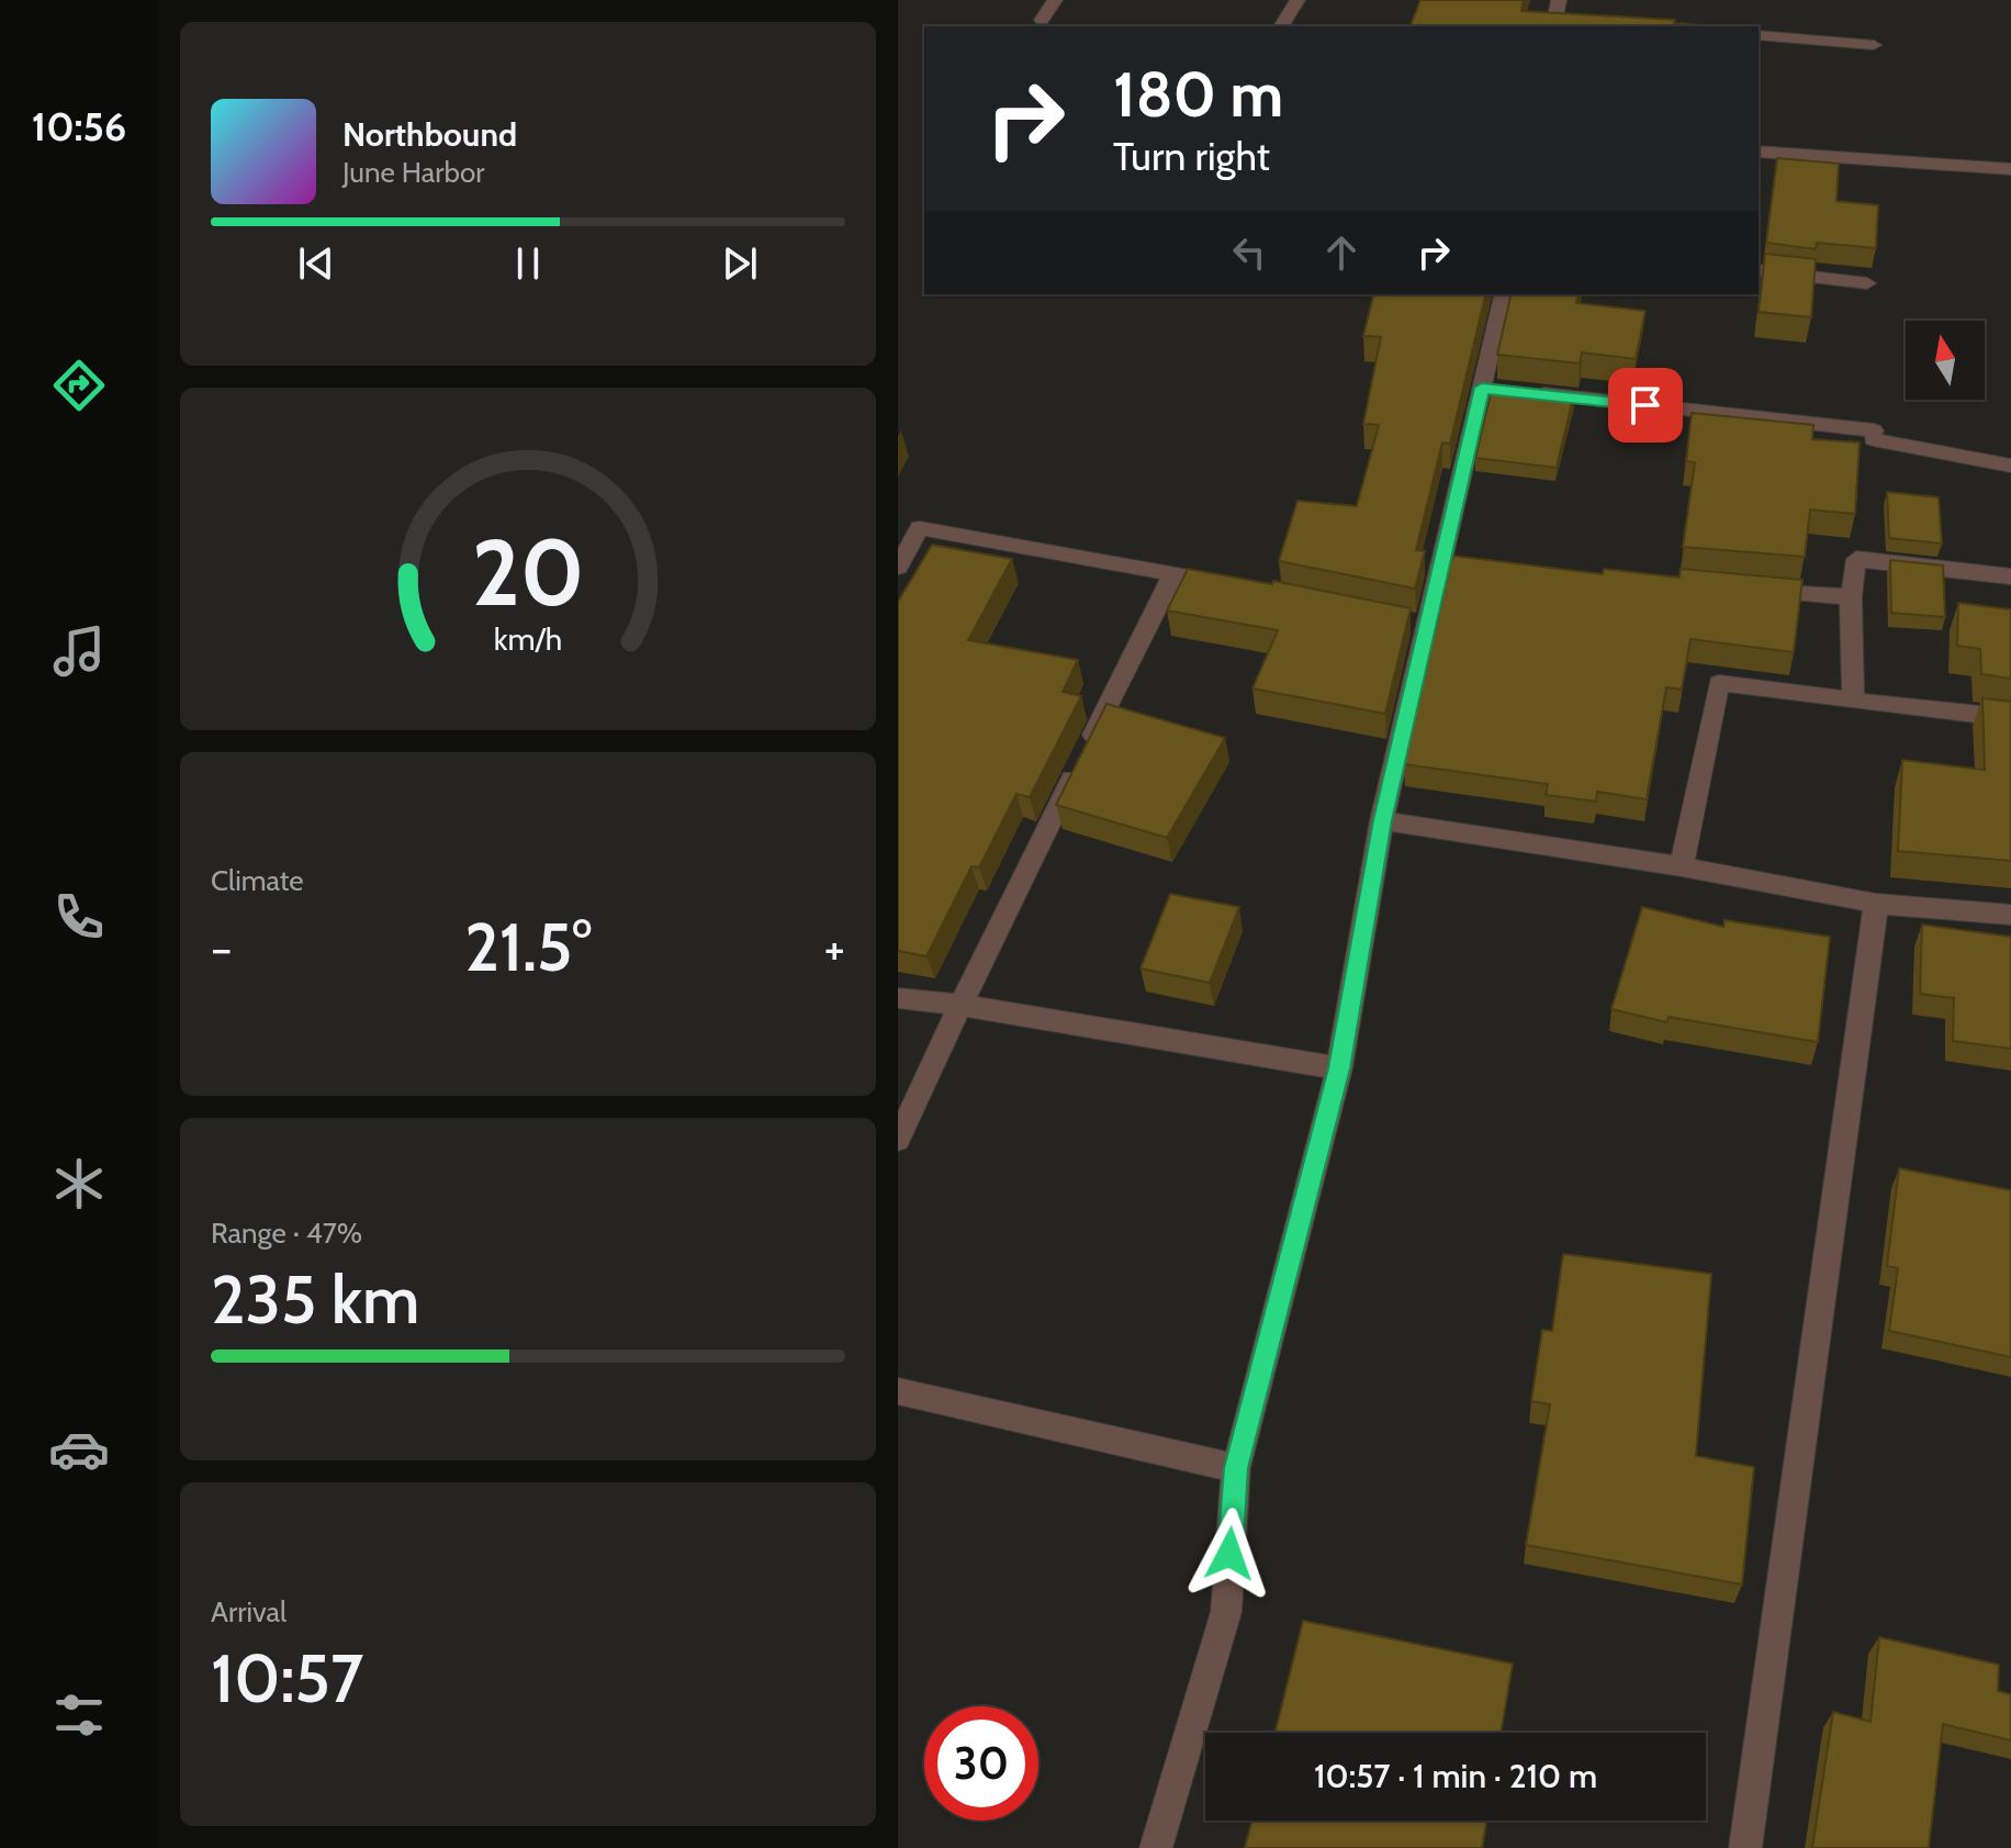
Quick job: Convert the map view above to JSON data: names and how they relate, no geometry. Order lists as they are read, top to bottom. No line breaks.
{"north":"top","page":{"tabs":"10:56","turn":["180 m","Turn right"],"song":["Northbound","June Harbor"],"tile":["Climate",["Range · 47%","235 km"],["Arrival","10:57"]],"heat":["−","21.5°","+"],"limit":"30","trip":"10:57 · 1 min · 210 m","gauge":["20","km/h"]}}
